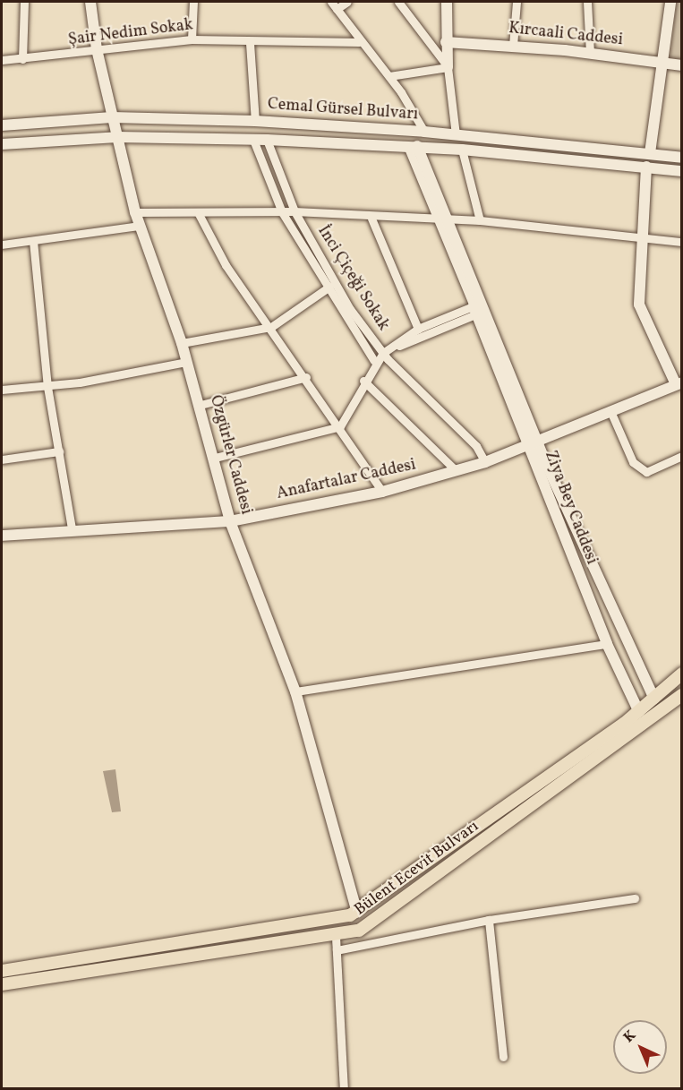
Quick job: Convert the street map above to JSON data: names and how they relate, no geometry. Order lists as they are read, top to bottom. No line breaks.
{"streets":{"main road":["Bülent Ecevit Bulvarı"],"street":["Şair Nedim Sokak","Kırcaali Caddesi","Cemal Gürsel Bulvarı","İnci Çiçeği Sokak","Özgürler Caddesi","Anafartalar Caddesi","Ziya Bey Caddesi"]},"crossings":[["Şair Nedim Sokak","Özgürler Caddesi"],["Cemal Gürsel Bulvarı","İnci Çiçeği Sokak"],["Cemal Gürsel Bulvarı","Özgürler Caddesi"],["Cemal Gürsel Bulvarı","Ziya Bey Caddesi"],["İnci Çiçeği Sokak","Anafartalar Caddesi"],["Özgürler Caddesi","Anafartalar Caddesi"],["Anafartalar Caddesi","Ziya Bey Caddesi"]],"north":"top left"}
